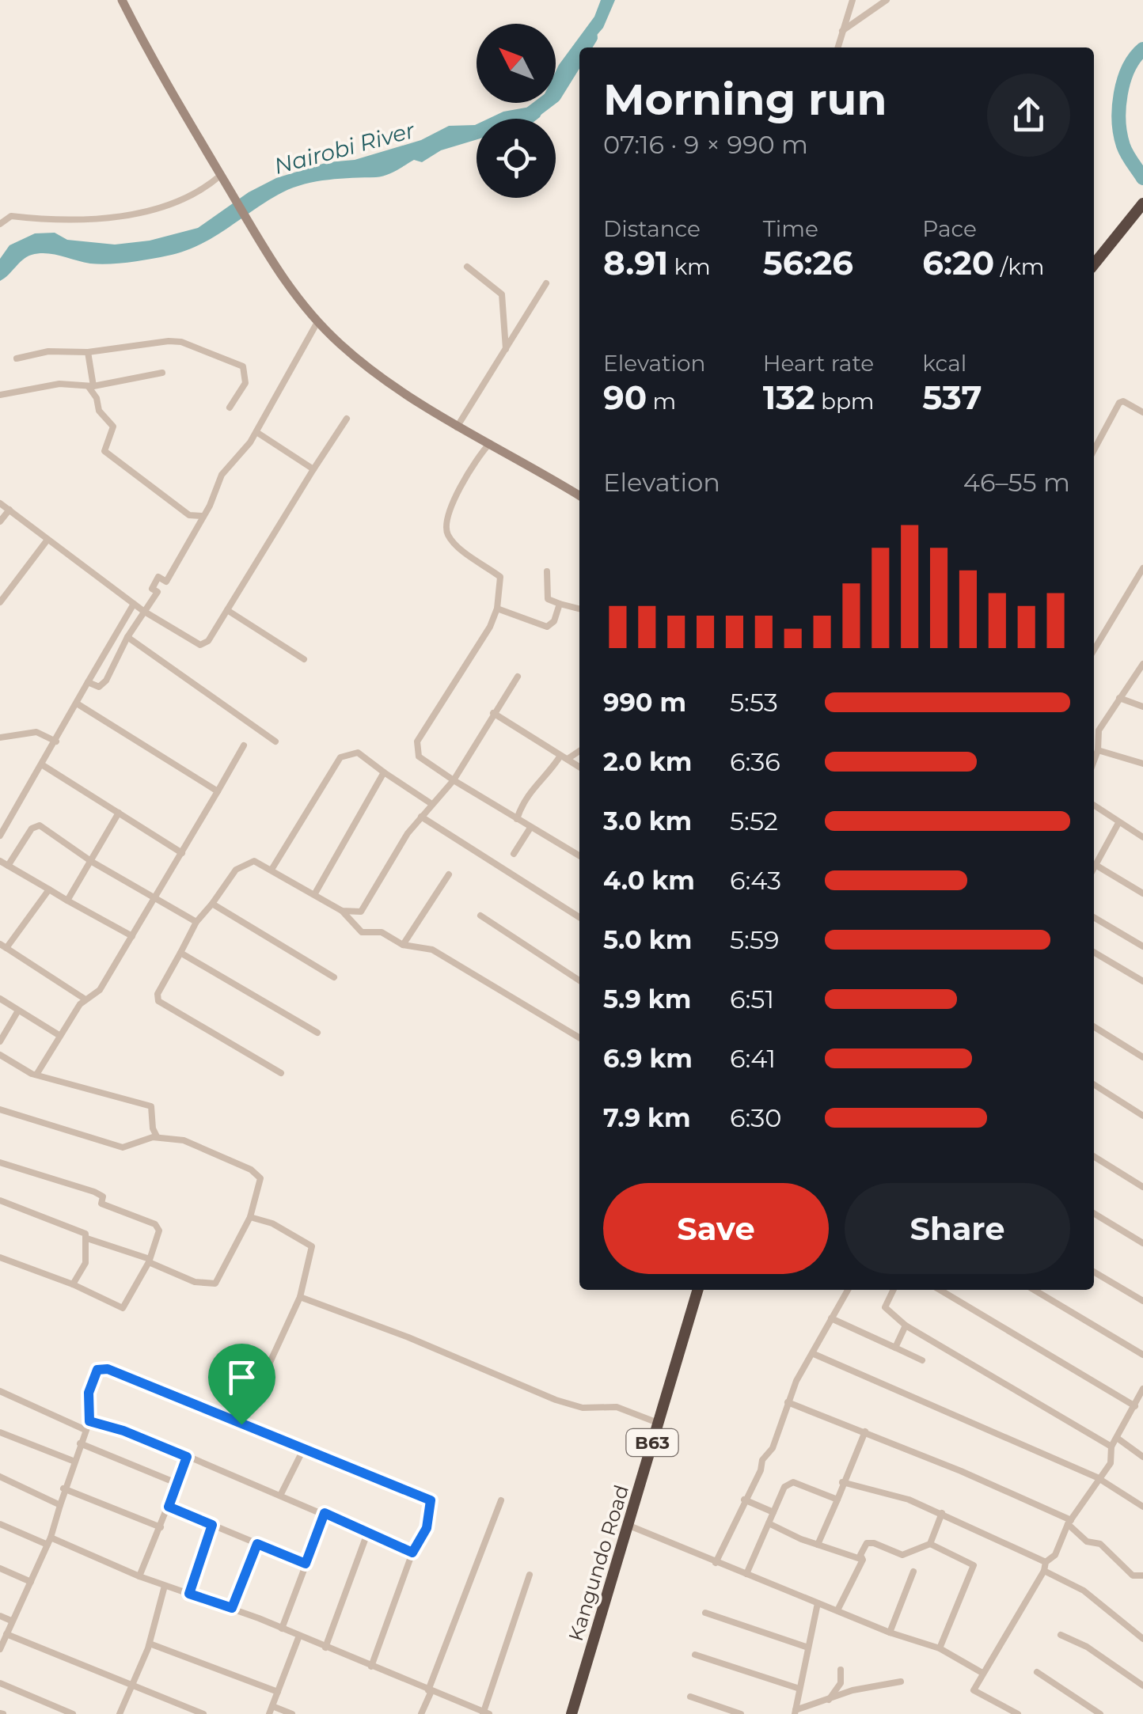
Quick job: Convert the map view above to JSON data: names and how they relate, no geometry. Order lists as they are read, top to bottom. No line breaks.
{"streets":{"highway":["B63","Kangundo Road"]},"water":["Nairobi River"],"north":"top left","page":{"heading":["Morning run","07:16 · 9 × 990 m"],"stats":[["Distance","8.91 km"],["Time","56:26"],["Pace","6:20 /km"],["Elevation","90 m"],["Heart rate","132 bpm"],["kcal","537"]],"chart":["Elevation","46–55 m"],"list":[{"name":"990 m","note":"5:53"},{"name":"2.0 km","note":"6:36"},{"name":"3.0 km","note":"5:52"},{"name":"4.0 km","note":"6:43"},{"name":"5.0 km","note":"5:59"},{"name":"5.9 km","note":"6:51"},{"name":"6.9 km","note":"6:41"},{"name":"7.9 km","note":"6:30"}],"buttons":["Save","Share"]}}
